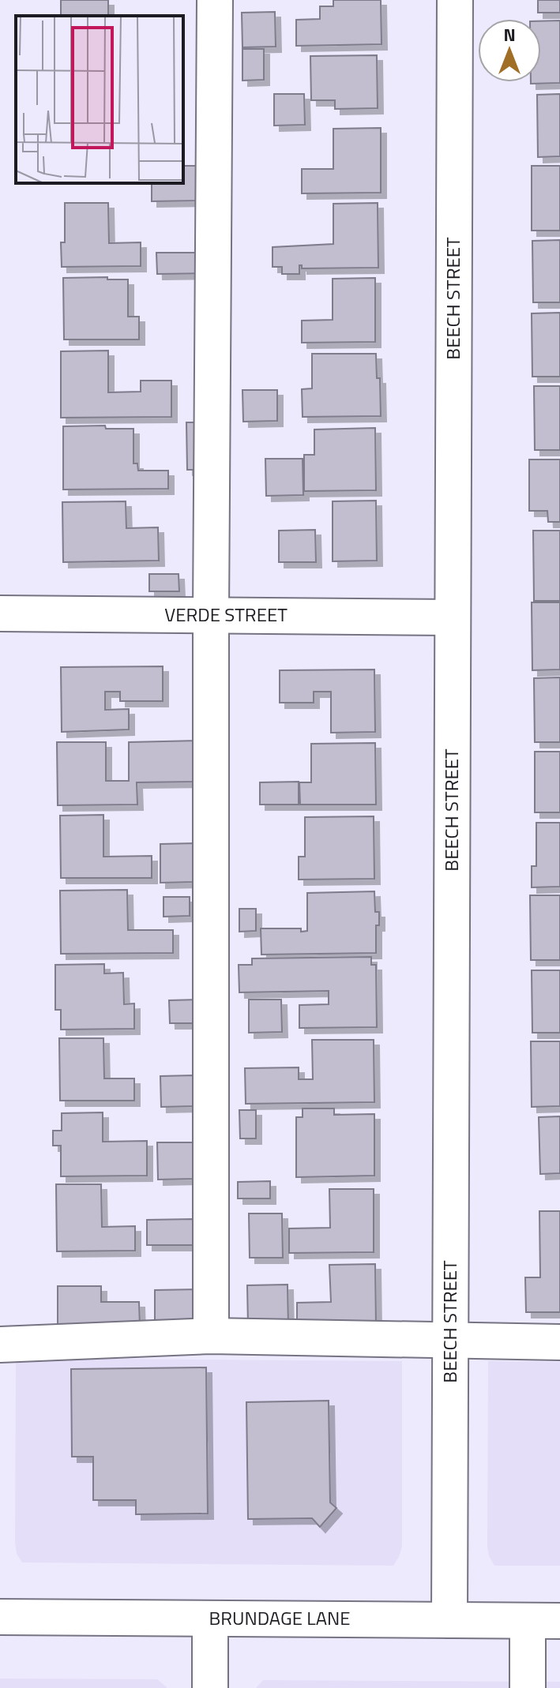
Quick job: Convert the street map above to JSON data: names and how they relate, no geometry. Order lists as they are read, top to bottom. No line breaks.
{"streets":{"street":["BEECH STREET","VERDE STREET","BRUNDAGE LANE"]},"crossings":[["BEECH STREET","VERDE STREET"],["BEECH STREET","BRUNDAGE LANE"]],"north":"top"}
